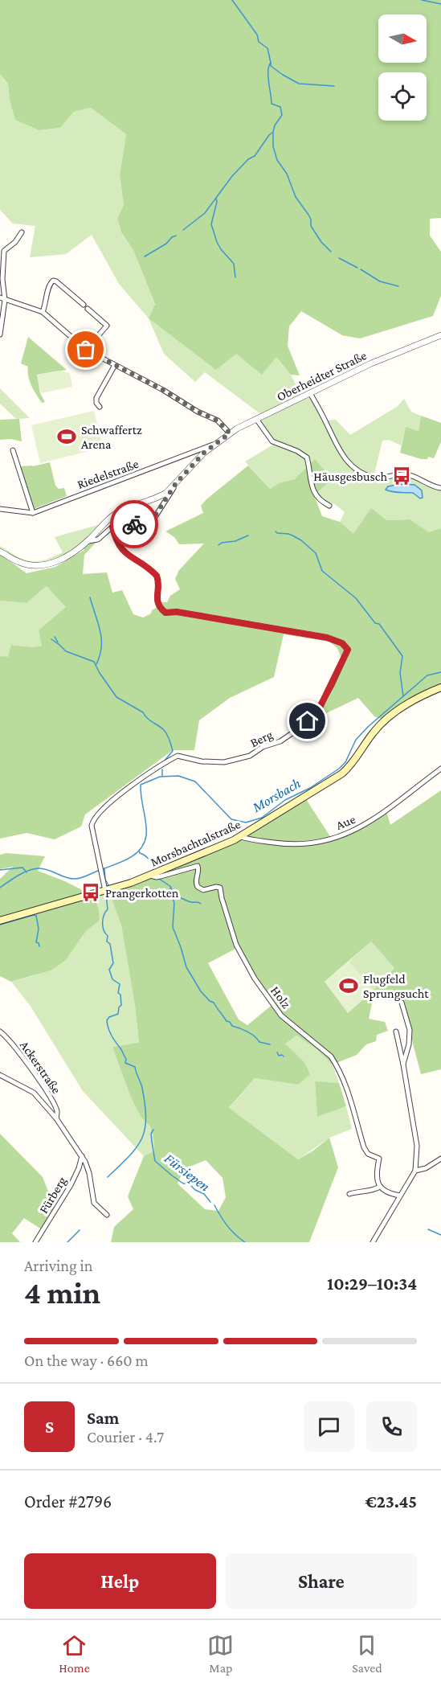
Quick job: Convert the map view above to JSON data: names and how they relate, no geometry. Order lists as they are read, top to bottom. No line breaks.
{"streets":{"main road":["Morsbachtalstraße"],"street":["Oberheidter Straße","Riedelstraße","Berg","Aue","Holz","Ackerstraße","Fürberg"]},"crossings":[["Oberheidter Straße","Riedelstraße"],["Berg","Morsbachtalstraße"],["Aue","Morsbachtalstraße"],["Morsbachtalstraße","Holz"]],"water":["Morsbach","Fürsiepen"],"places":{"sports":["Schwaffertz Arena","Flugfeld Sprungsucht"],"bus stop":["Häusgesbusch","Prangerkotten"]},"north":"right","page":{"heading":["4 min","Arriving in","10:29–10:34"],"panel":["Sam","Courier · 4.7","Order #2796","€23.45"],"bar":"On the way · 660 m","round":"S","buttons":["Help","Share"],"tabs":["Home","Map","Saved"]}}
